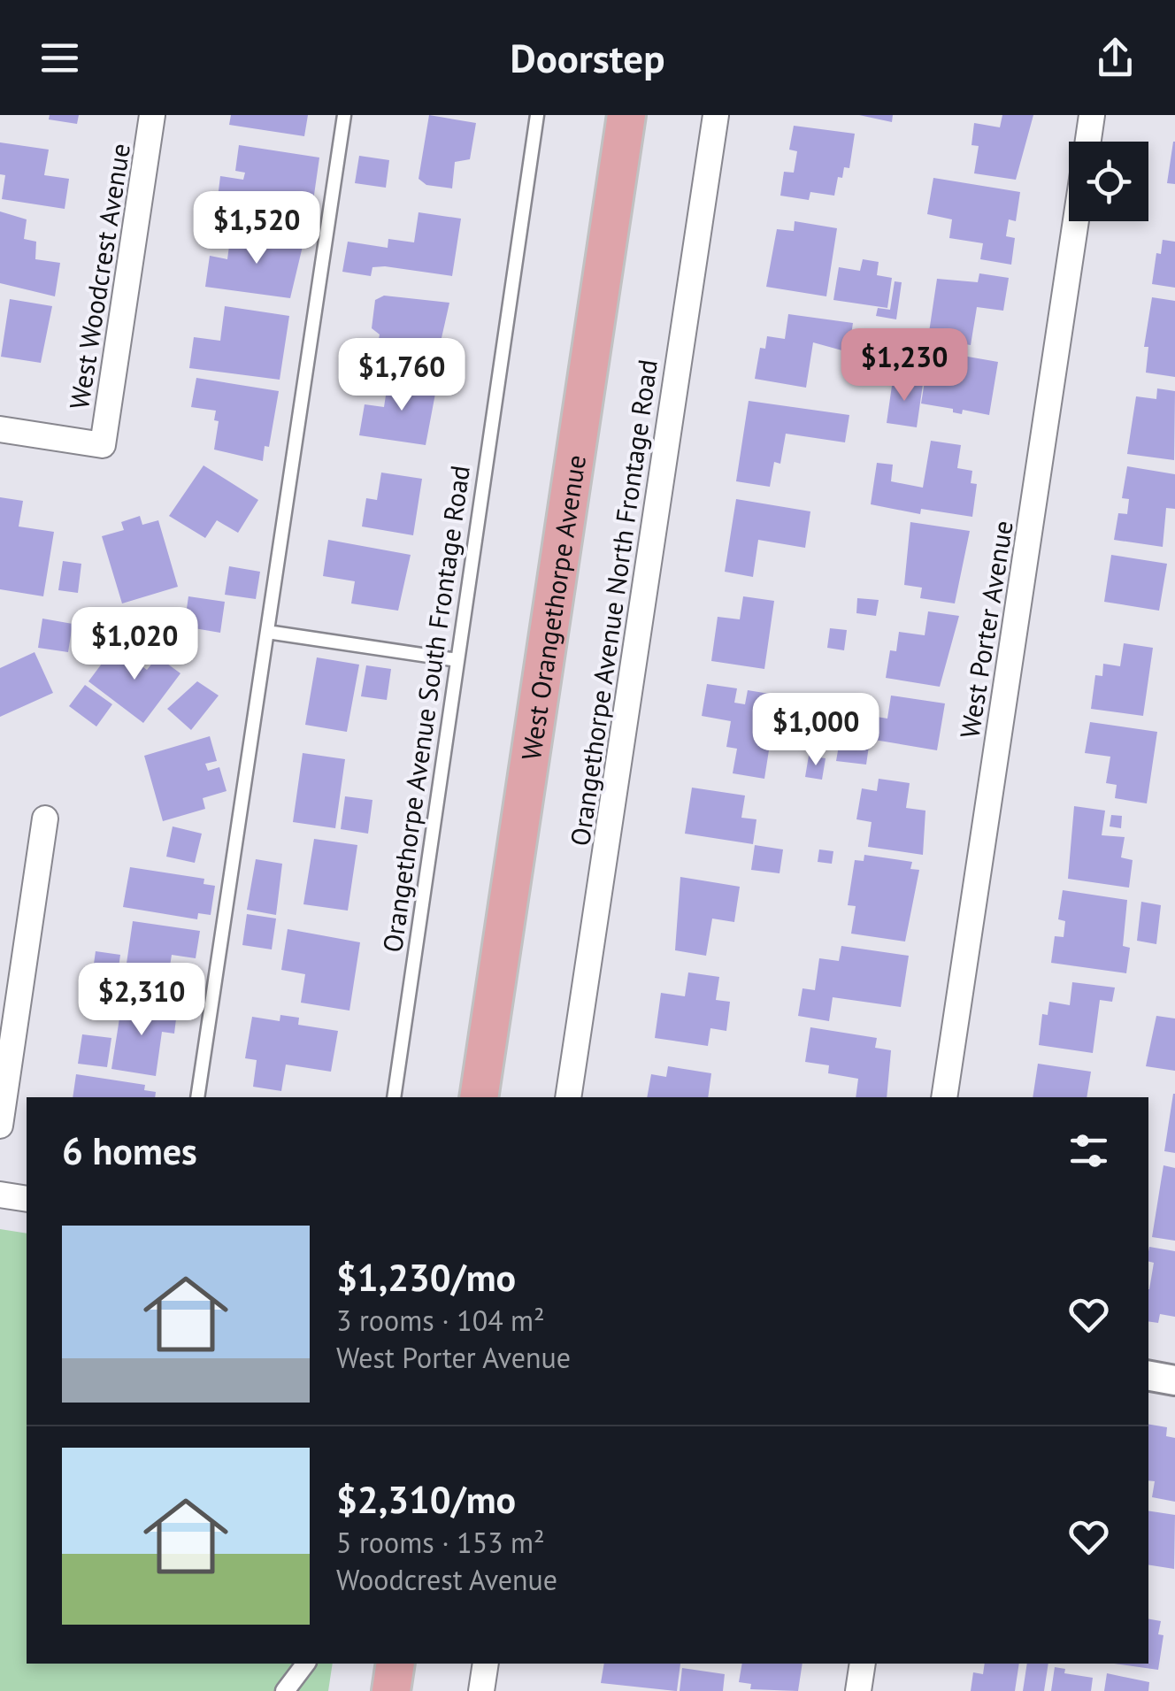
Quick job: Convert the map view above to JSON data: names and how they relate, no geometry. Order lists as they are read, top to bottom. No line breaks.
{"streets":{"main road":["West Orangethorpe Avenue"],"street":["West Woodcrest Avenue","Orangethorpe Avenue North Frontage Road","West Porter Avenue"],"lane":["Orangethorpe Avenue South Frontage Road"]},"page":{"header":"Doorstep","price":["$1,520","$1,230","$1,760","$1,020","$1,000","$2,310"],"heading":"6 homes","list":[{"name":"$1,230/mo","note":"3 rooms · 104 m² · West Porter Avenue"},{"name":"$2,310/mo","note":"5 rooms · 153 m² · Woodcrest Avenue"}]}}
